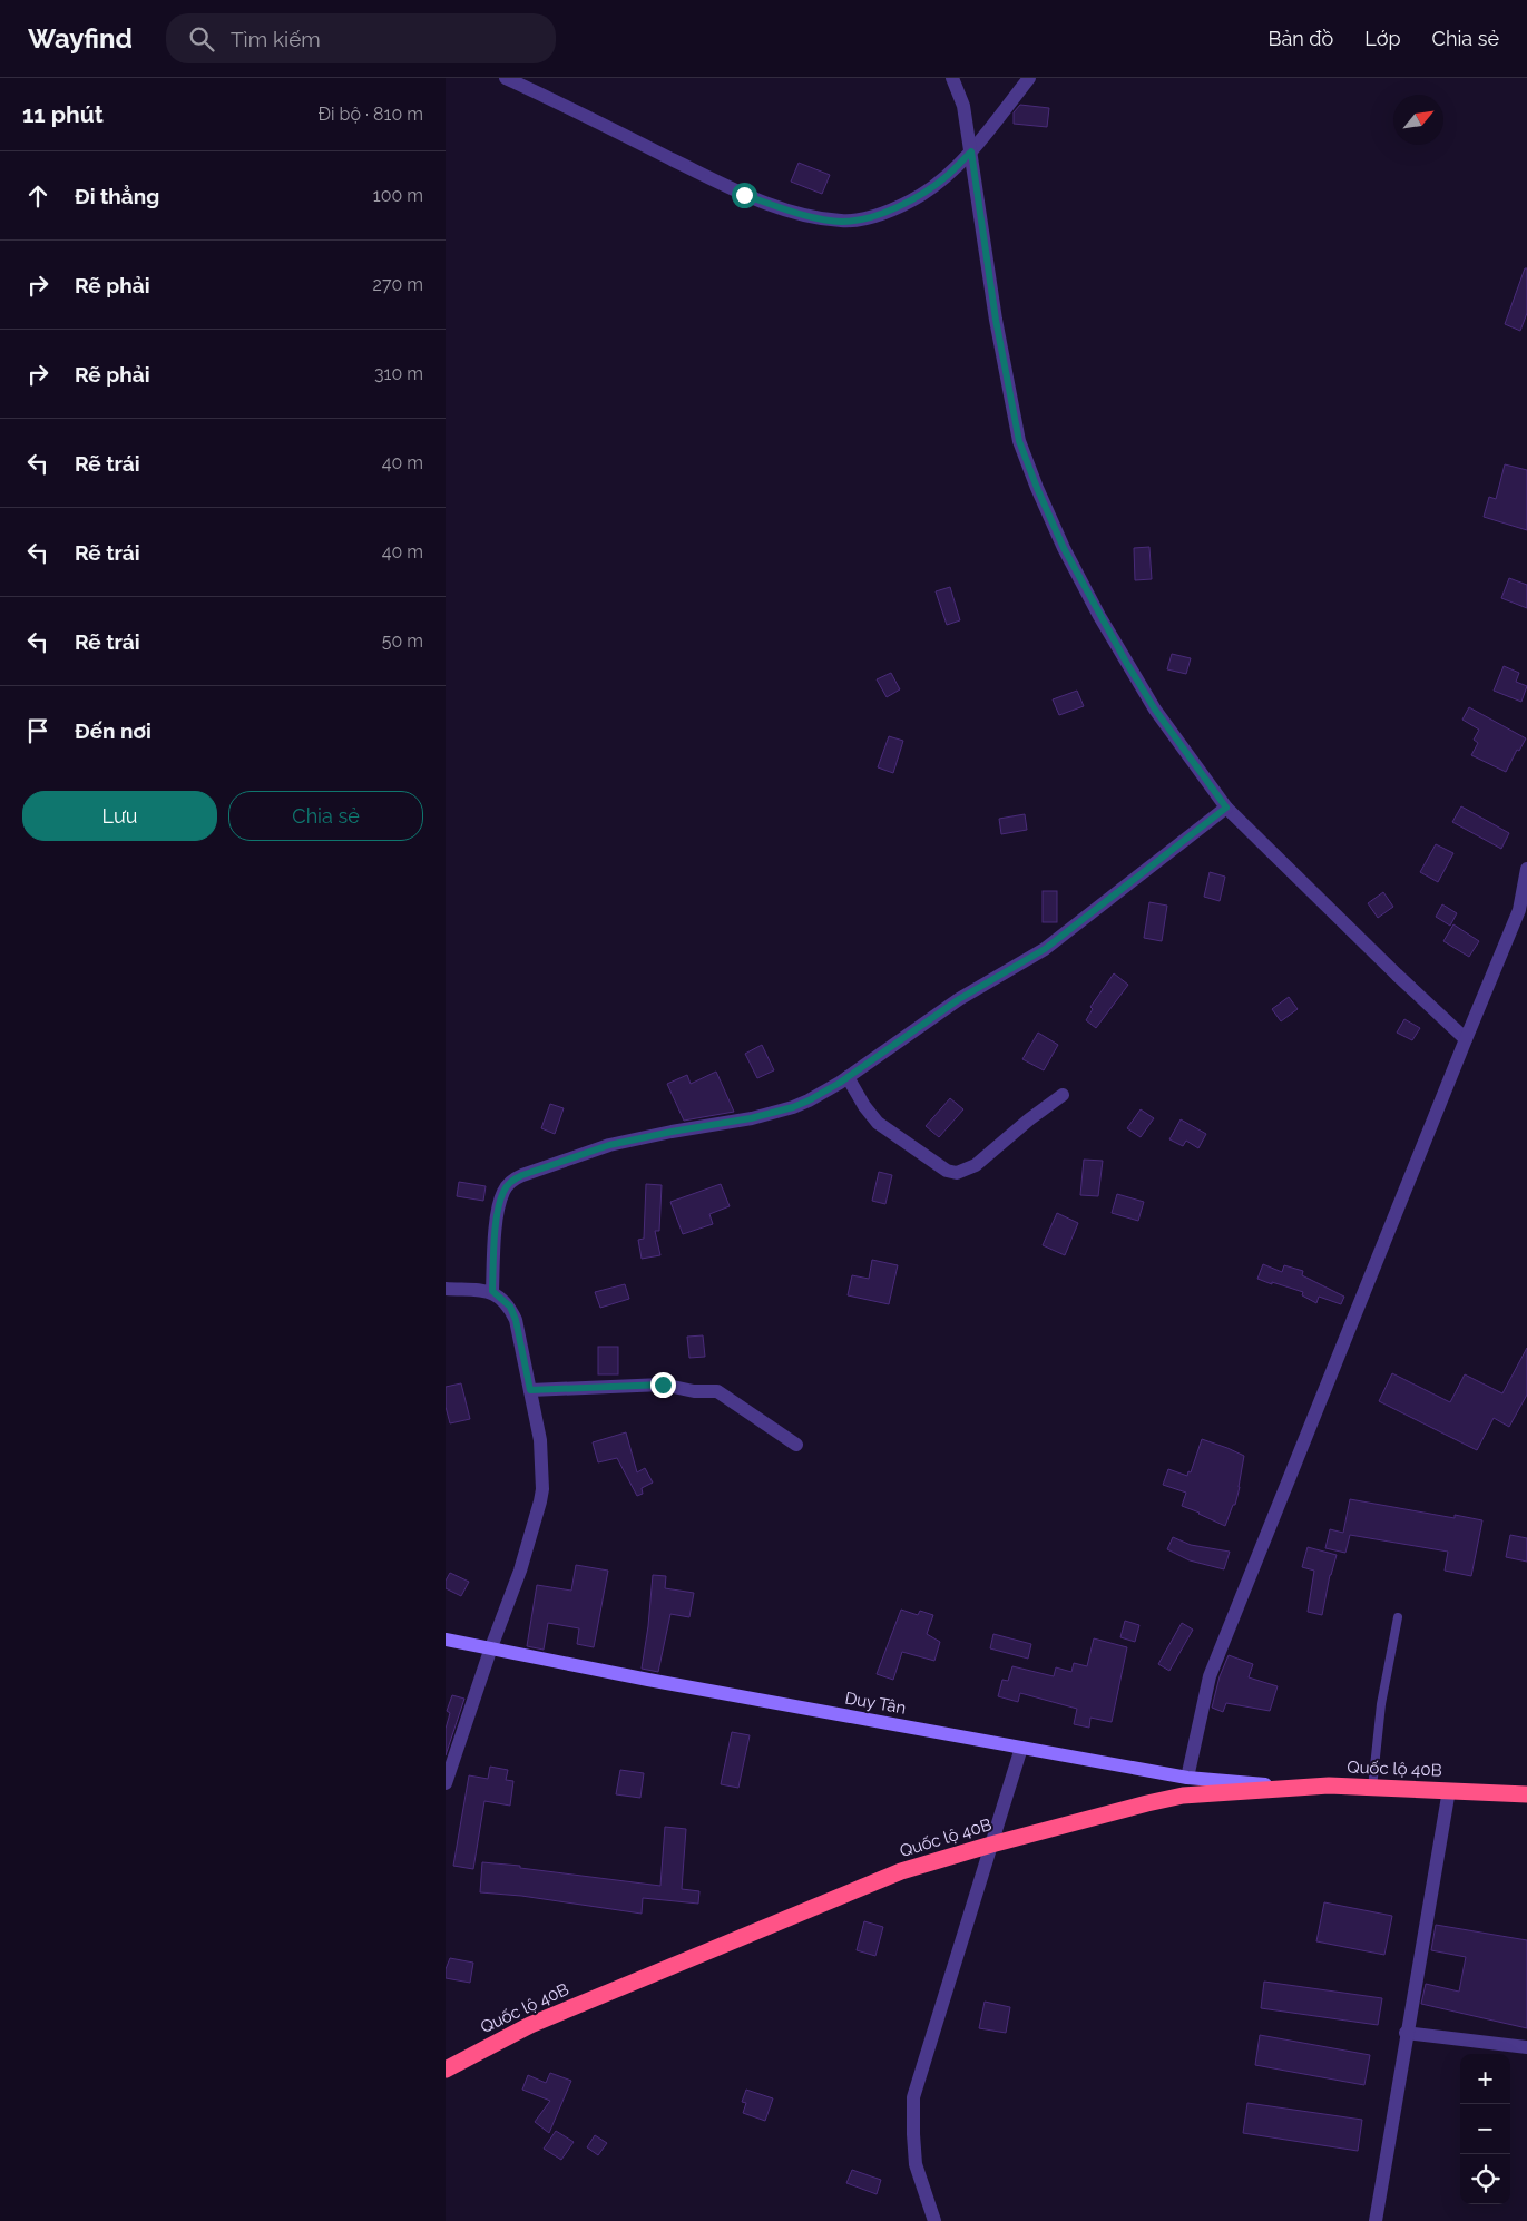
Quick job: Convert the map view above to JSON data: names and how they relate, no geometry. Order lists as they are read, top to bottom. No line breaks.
{"streets":{"highway":["Quốc lộ 40B"],"street":["Duy Tân"]},"crossings":[["Duy Tân","Quốc lộ 40B"]],"north":"top right","page":{"header":"Wayfind","search":"Tìm kiếm","nav":["Bản đồ","Lớp","Chia sẻ"],"heading":["11 phút","Đi bộ · 810 m"],"list":[["Đi thẳng","100 m"],["Rẽ phải","270 m"],["Rẽ phải","310 m"],["Rẽ trái","40 m"],["Rẽ trái","40 m"],["Rẽ trái","50 m"],"Đến nơi"],"buttons":["Lưu","Chia sẻ"],"map_buttons":["+","−"]}}
